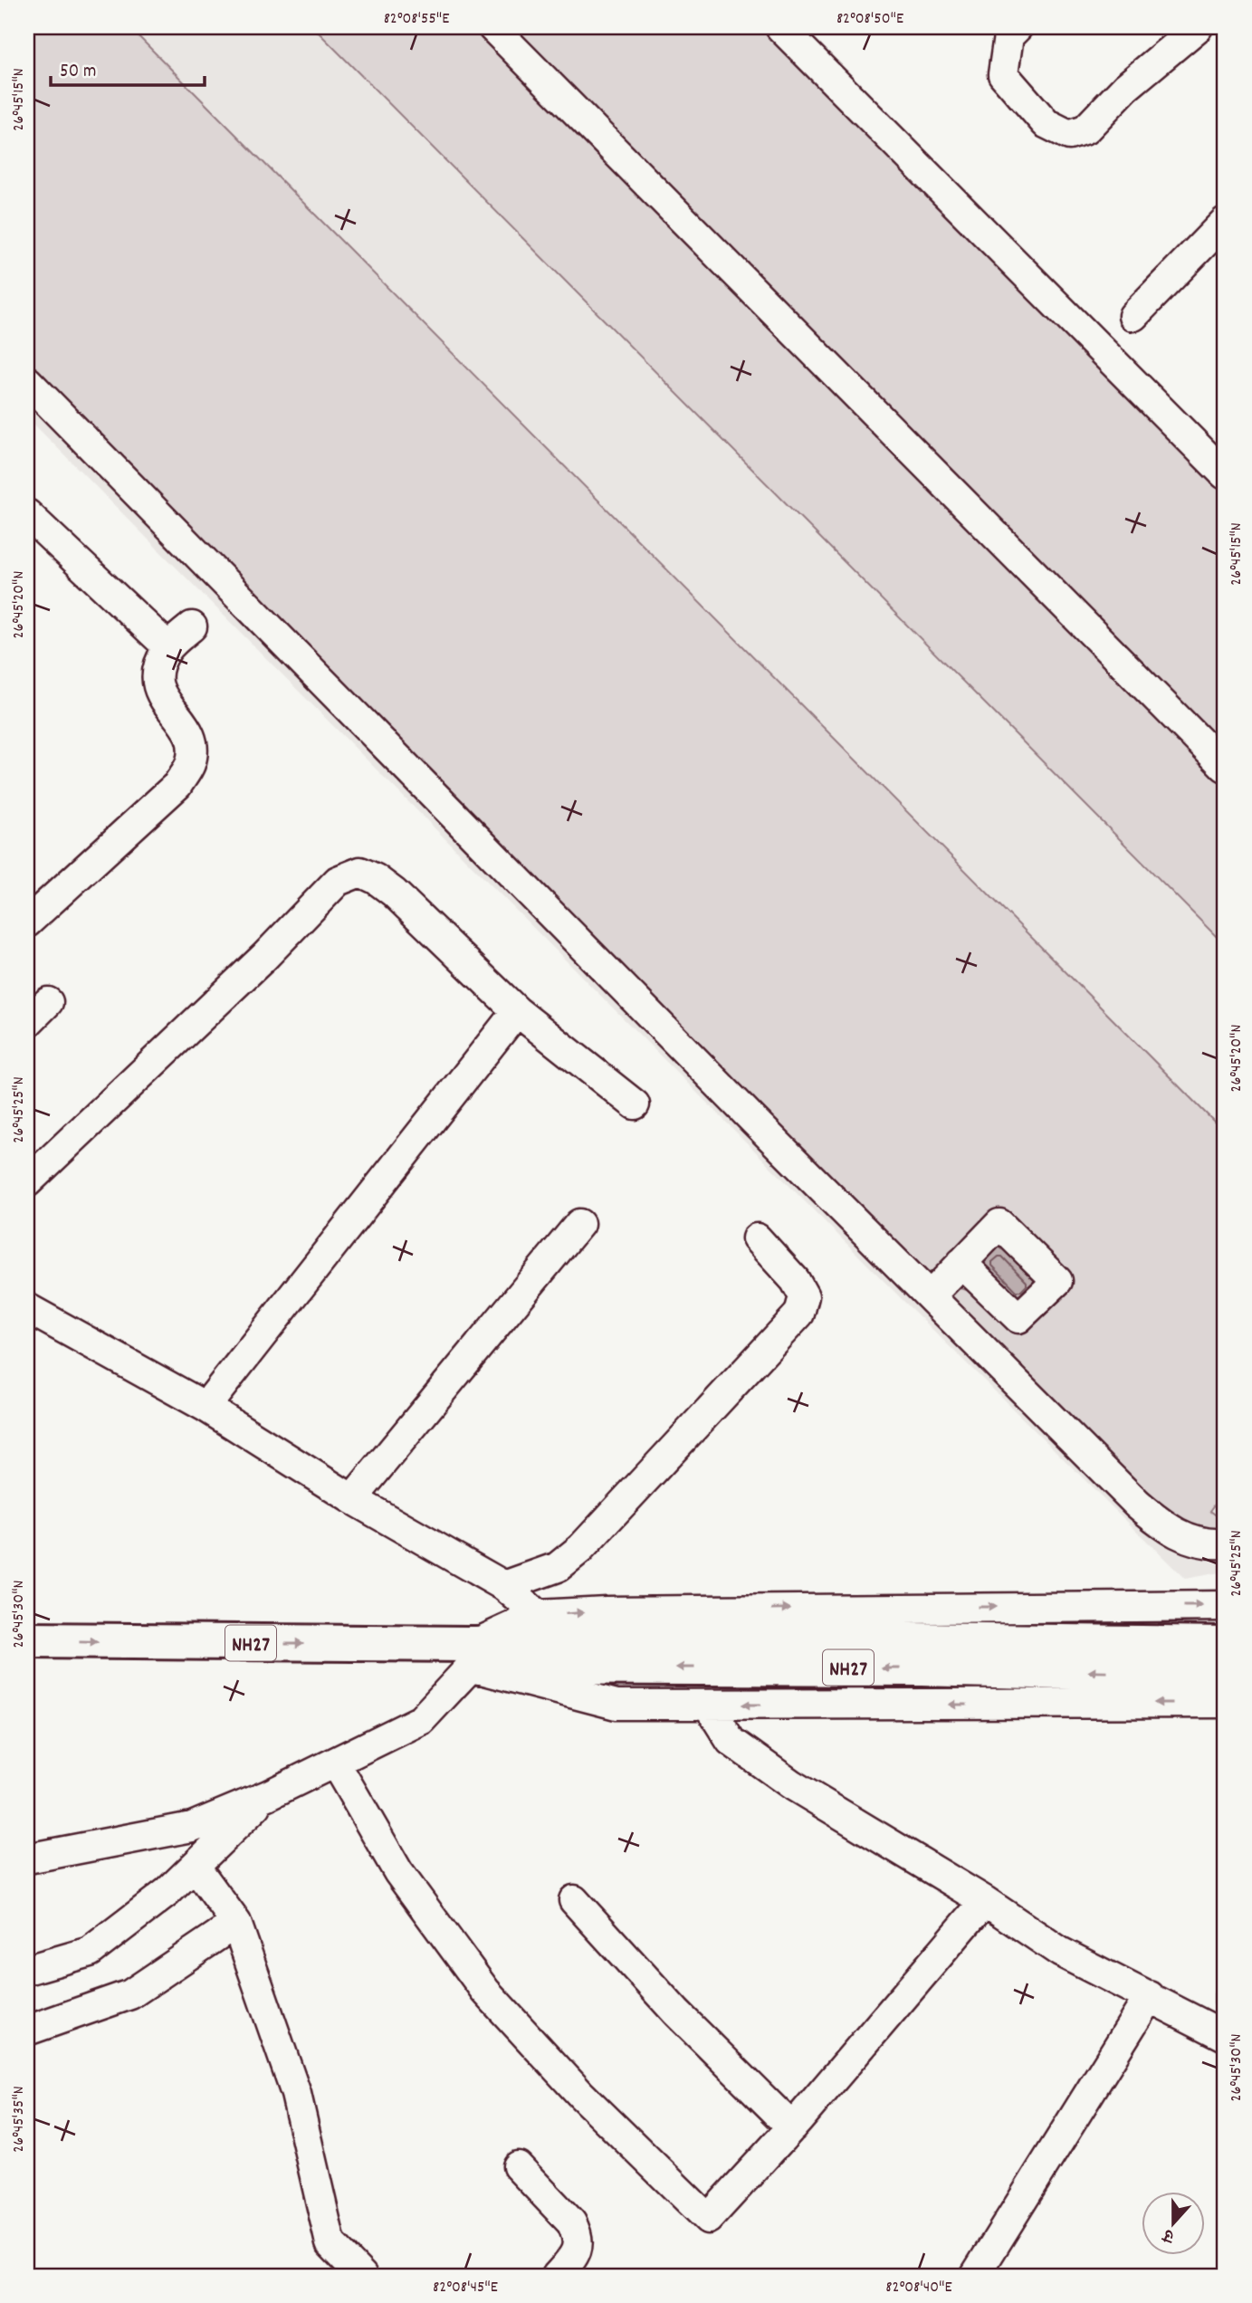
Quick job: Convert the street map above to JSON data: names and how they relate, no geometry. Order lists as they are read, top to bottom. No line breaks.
{"streets":{"highway":["NH27"]},"scale_bar":"50 m","north":"bottom","coordinates":["82°08'55\"E","82°08'50\"E","26°45'15\"N","26°45'20\"N","26°45'25\"N","26°45'30\"N","26°45'35\"N","82°08'45\"E","82°08'40\"E"]}
